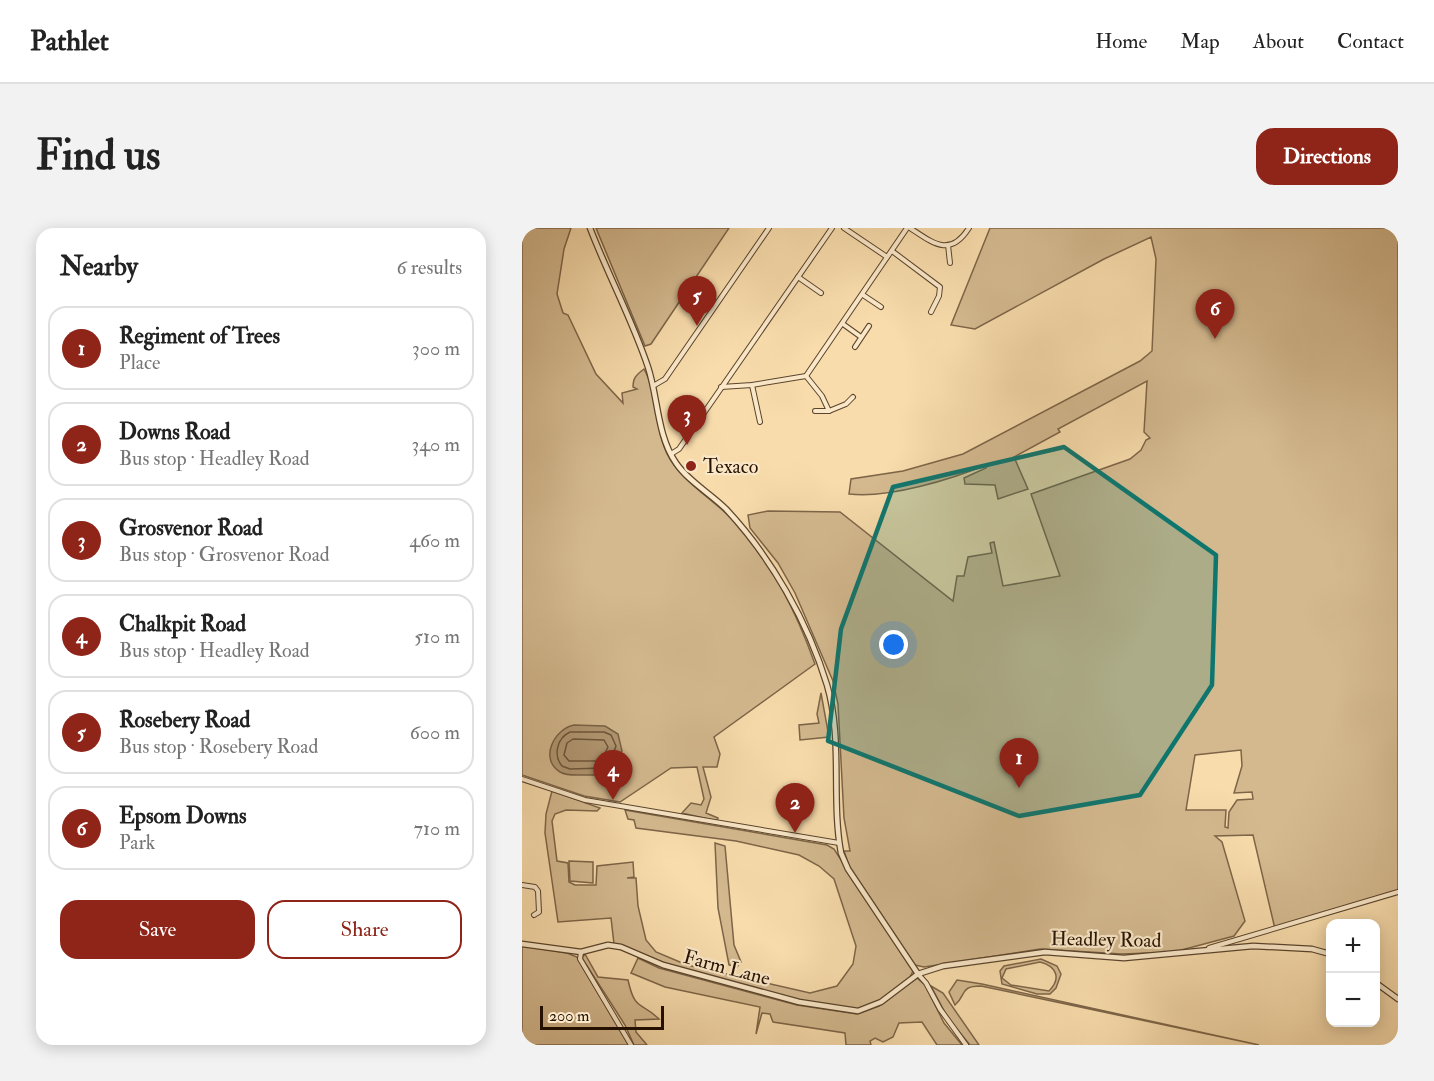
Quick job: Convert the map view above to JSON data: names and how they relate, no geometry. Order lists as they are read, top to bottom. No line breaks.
{"streets":{"street":["Headley Road","Farm Lane"]},"crossings":[["Headley Road","Farm Lane"]],"places":["Texaco"],"scale_bar":"200 m","page":{"header":"Pathlet","nav":["Home","Map","About","Contact"],"buttons":["Directions",["Save","Share"]],"title":"Find us","heading":["Nearby","6 results"],"pins":["5","6","3","1","4","2"],"list":[{"mark":"1","name":"Regiment of Trees","note":"Place","value":"300 m"},{"mark":"2","name":"Downs Road","note":"Bus stop · Headley Road","value":"340 m"},{"mark":"3","name":"Grosvenor Road","note":"Bus stop · Grosvenor Road","value":"460 m"},{"mark":"4","name":"Chalkpit Road","note":"Bus stop · Headley Road","value":"510 m"},{"mark":"5","name":"Rosebery Road","note":"Bus stop · Rosebery Road","value":"600 m"},{"mark":"6","name":"Epsom Downs","note":"Park","value":"710 m"}],"map_buttons":["+","−"],"scale":"200 m"}}
